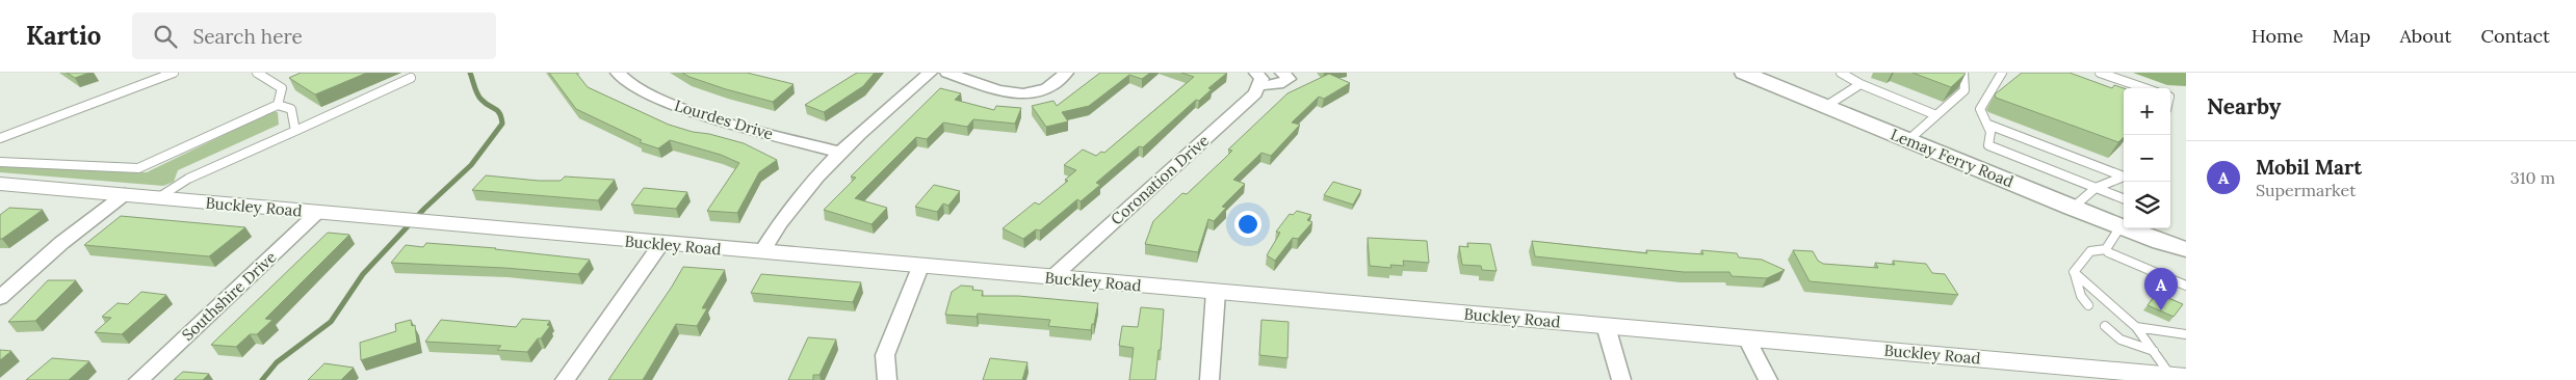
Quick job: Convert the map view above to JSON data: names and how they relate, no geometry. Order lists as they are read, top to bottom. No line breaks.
{"streets":{"main road":["Lemay Ferry Road"],"street":["Lourdes Drive","Coronation Drive","Buckley Road","Southshire Drive"]},"crossings":[["Coronation Drive","Buckley Road"],["Buckley Road","Southshire Drive"]],"page":{"header":"Kartio","search":"Search here","nav":["Home","Map","About","Contact"],"heading":"Nearby","map_buttons":["+","−"],"list":[{"mark":"A","name":"Mobil Mart","note":"Supermarket","value":"310 m"}],"pins":"A"}}
